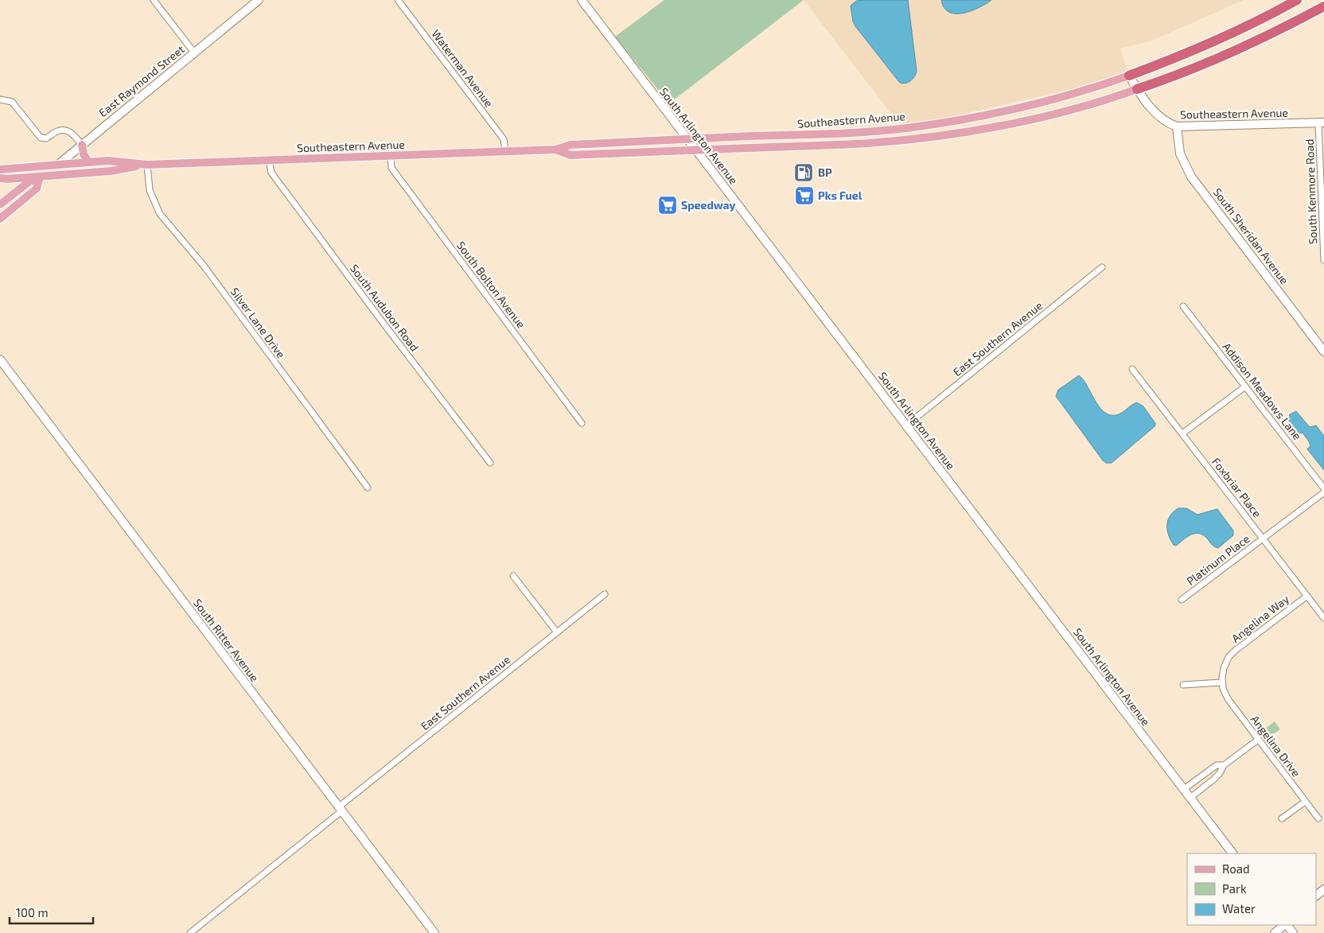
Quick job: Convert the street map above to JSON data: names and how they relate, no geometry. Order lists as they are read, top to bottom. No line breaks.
{"streets":{"main road":["East Raymond Street","Southeastern Avenue","South Arlington Avenue","South Sheridan Avenue","South Ritter Avenue"],"street":["Waterman Avenue","South Kenmore Road","South Bolton Avenue","South Audubon Road","Silver Lane Drive","East Southern Avenue","Addison Meadows Lane","Foxbriar Place","Platinum Place","Angelina Way","Angelina Drive"]},"crossings":[["Waterman Avenue","Southeastern Avenue"],["East Raymond Street","Southeastern Avenue"],["Southeastern Avenue","South Arlington Avenue"],["Southeastern Avenue","South Kenmore Road"],["Southeastern Avenue","South Sheridan Avenue"],["Southeastern Avenue","South Bolton Avenue"],["Southeastern Avenue","South Audubon Road"],["Southeastern Avenue","Silver Lane Drive"],["South Arlington Avenue","East Southern Avenue"],["East Southern Avenue","South Ritter Avenue"],["Foxbriar Place","Platinum Place"],["Foxbriar Place","Angelina Way"],["Angelina Way","Angelina Drive"]],"places":{"fuel station":["BP"],"supermarket":["Pks Fuel","Speedway"]},"legend":["Road","Park","Water"],"scale_bar":"100 m"}
